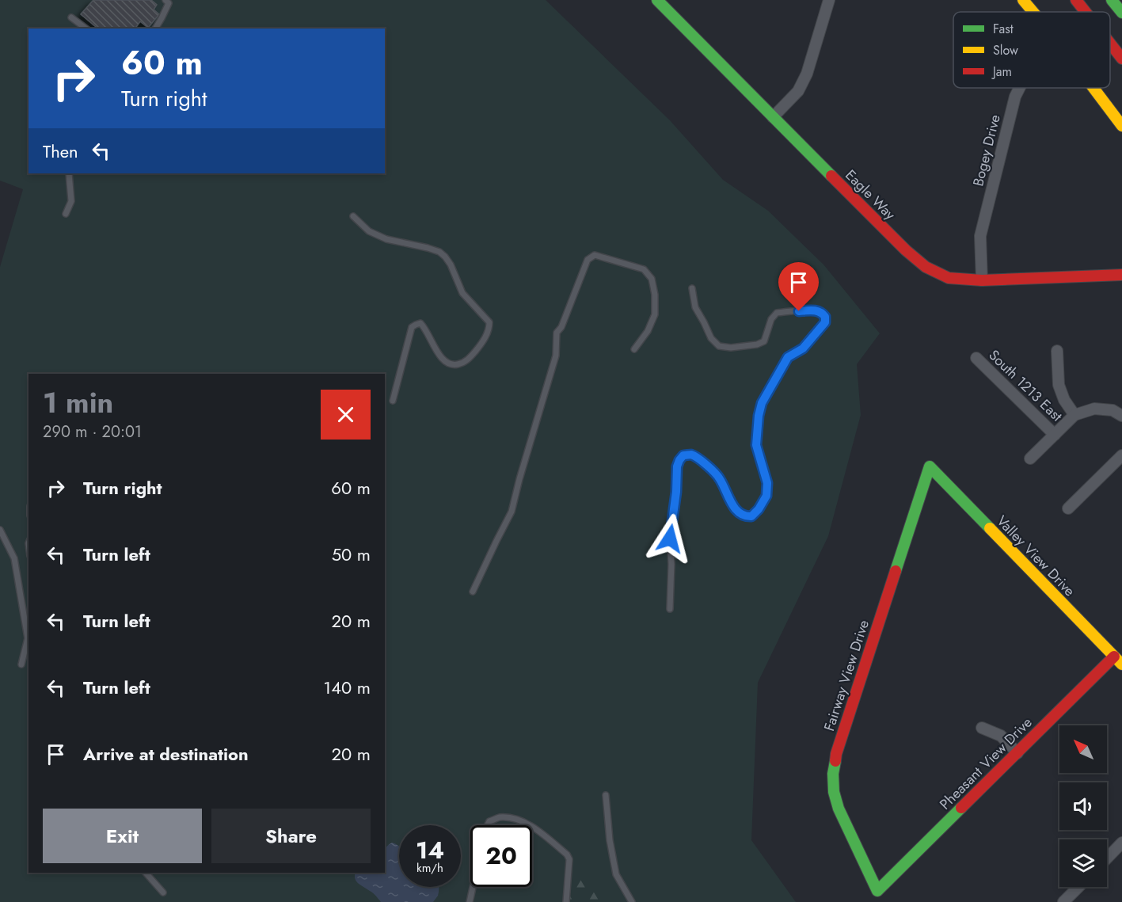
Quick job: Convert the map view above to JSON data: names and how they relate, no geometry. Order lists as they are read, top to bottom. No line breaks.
{"streets":{"main road":["Eagle Way","Valley View Drive","Fairway View Drive","Pheasant View Drive"],"street":["Bogey Drive","South 1213 East"]},"crossings":[["Bogey Drive","Eagle Way"],["Valley View Drive","Fairway View Drive"],["Valley View Drive","Pheasant View Drive"],["Fairway View Drive","Pheasant View Drive"]],"legend":["Fast","Slow","Jam"],"north":"top left","page":{"turn":["60 m","Turn right"],"then":"Then","heading":["1 min","290 m · 20:01"],"list":[{"name":"Turn right","value":"60 m"},{"name":"Turn left","value":"50 m"},{"name":"Turn left","value":"20 m"},{"name":"Turn left","value":"140 m"},{"name":"Arrive at destination","value":"20 m"}],"buttons":["Exit","Share"],"speed":"14 km/h","limit":"20"}}
